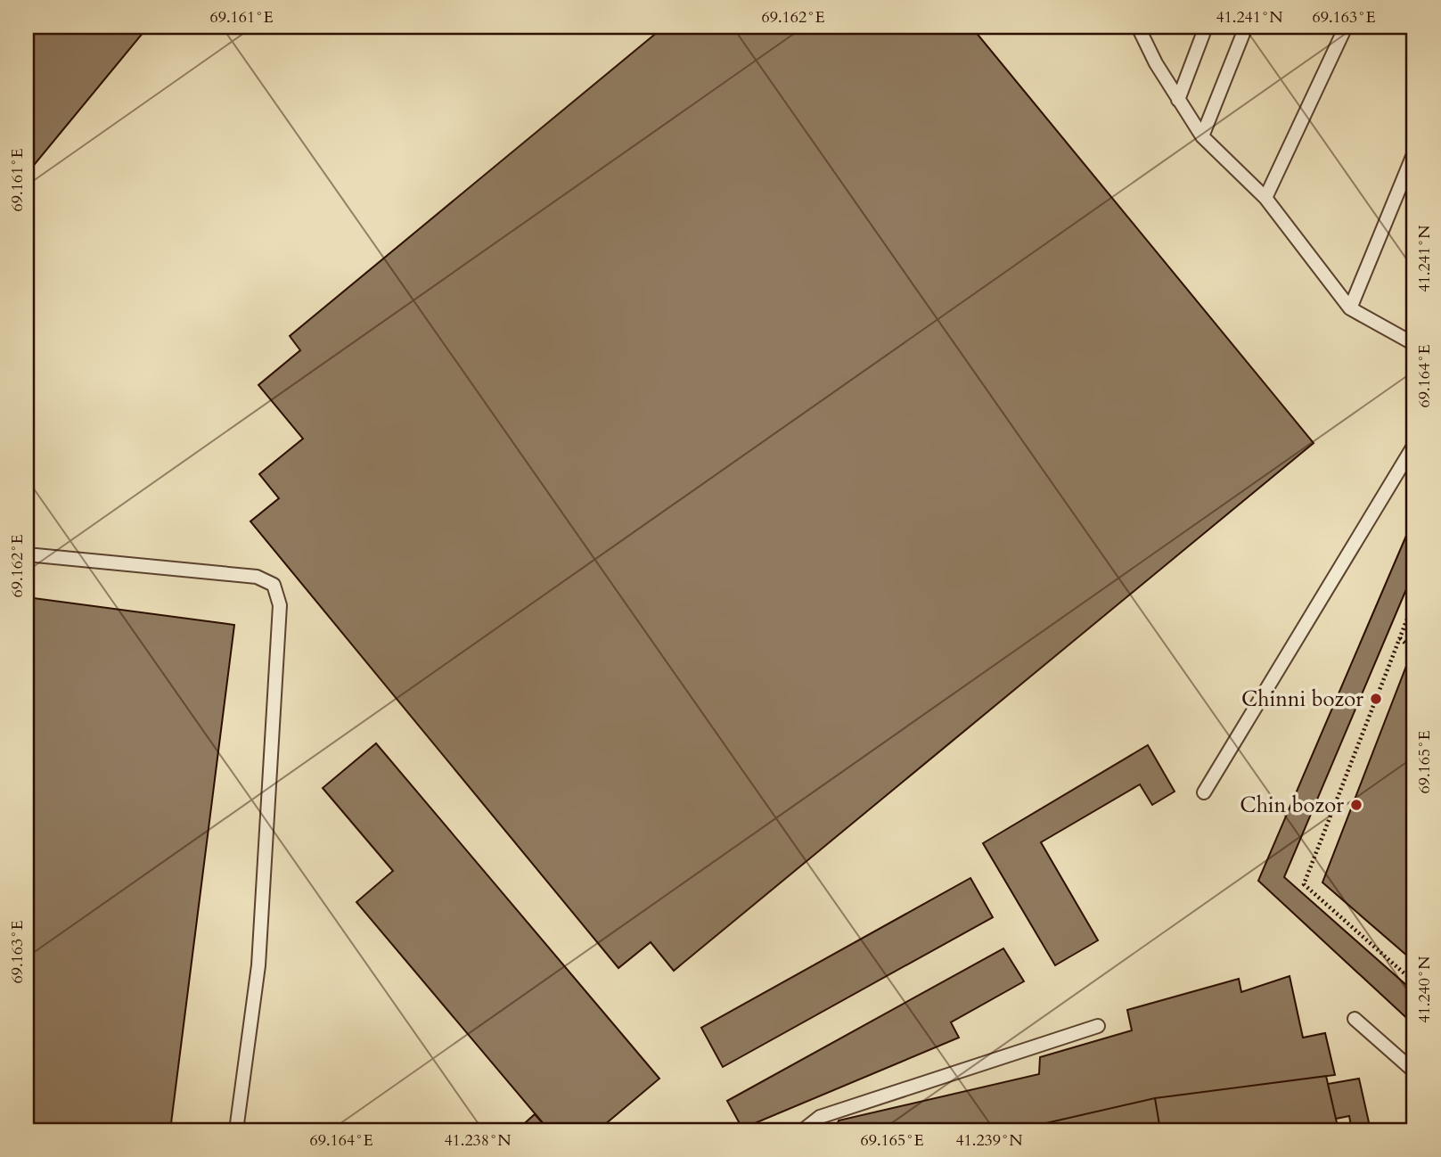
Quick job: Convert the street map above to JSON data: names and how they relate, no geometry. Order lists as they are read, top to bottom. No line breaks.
{"places":["Chinni bozor","Chin bozor"],"coordinates":["69.161°E","69.162°E","41.241°N","69.163°E","69.164°E","69.165°E","41.240°N","41.238°N","41.239°N"]}
